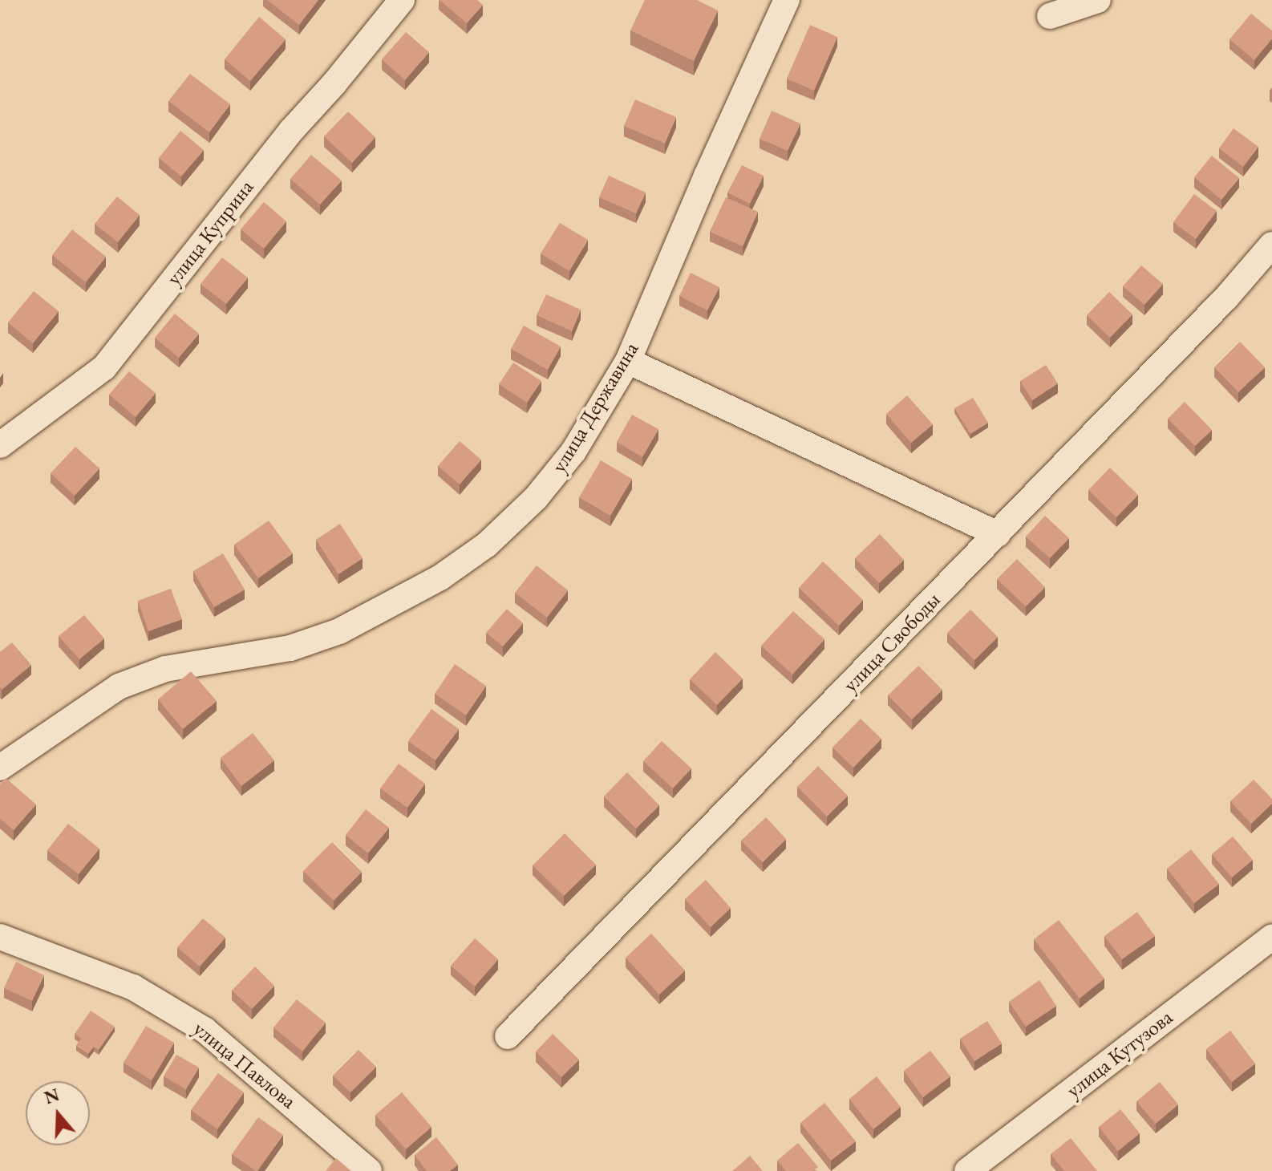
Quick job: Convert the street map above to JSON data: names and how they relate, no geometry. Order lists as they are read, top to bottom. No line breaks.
{"streets":{"street":["улица Куприна","улица Державина","улица Свободы","улица Кутузова","улица Павлова"]},"north":"top"}
